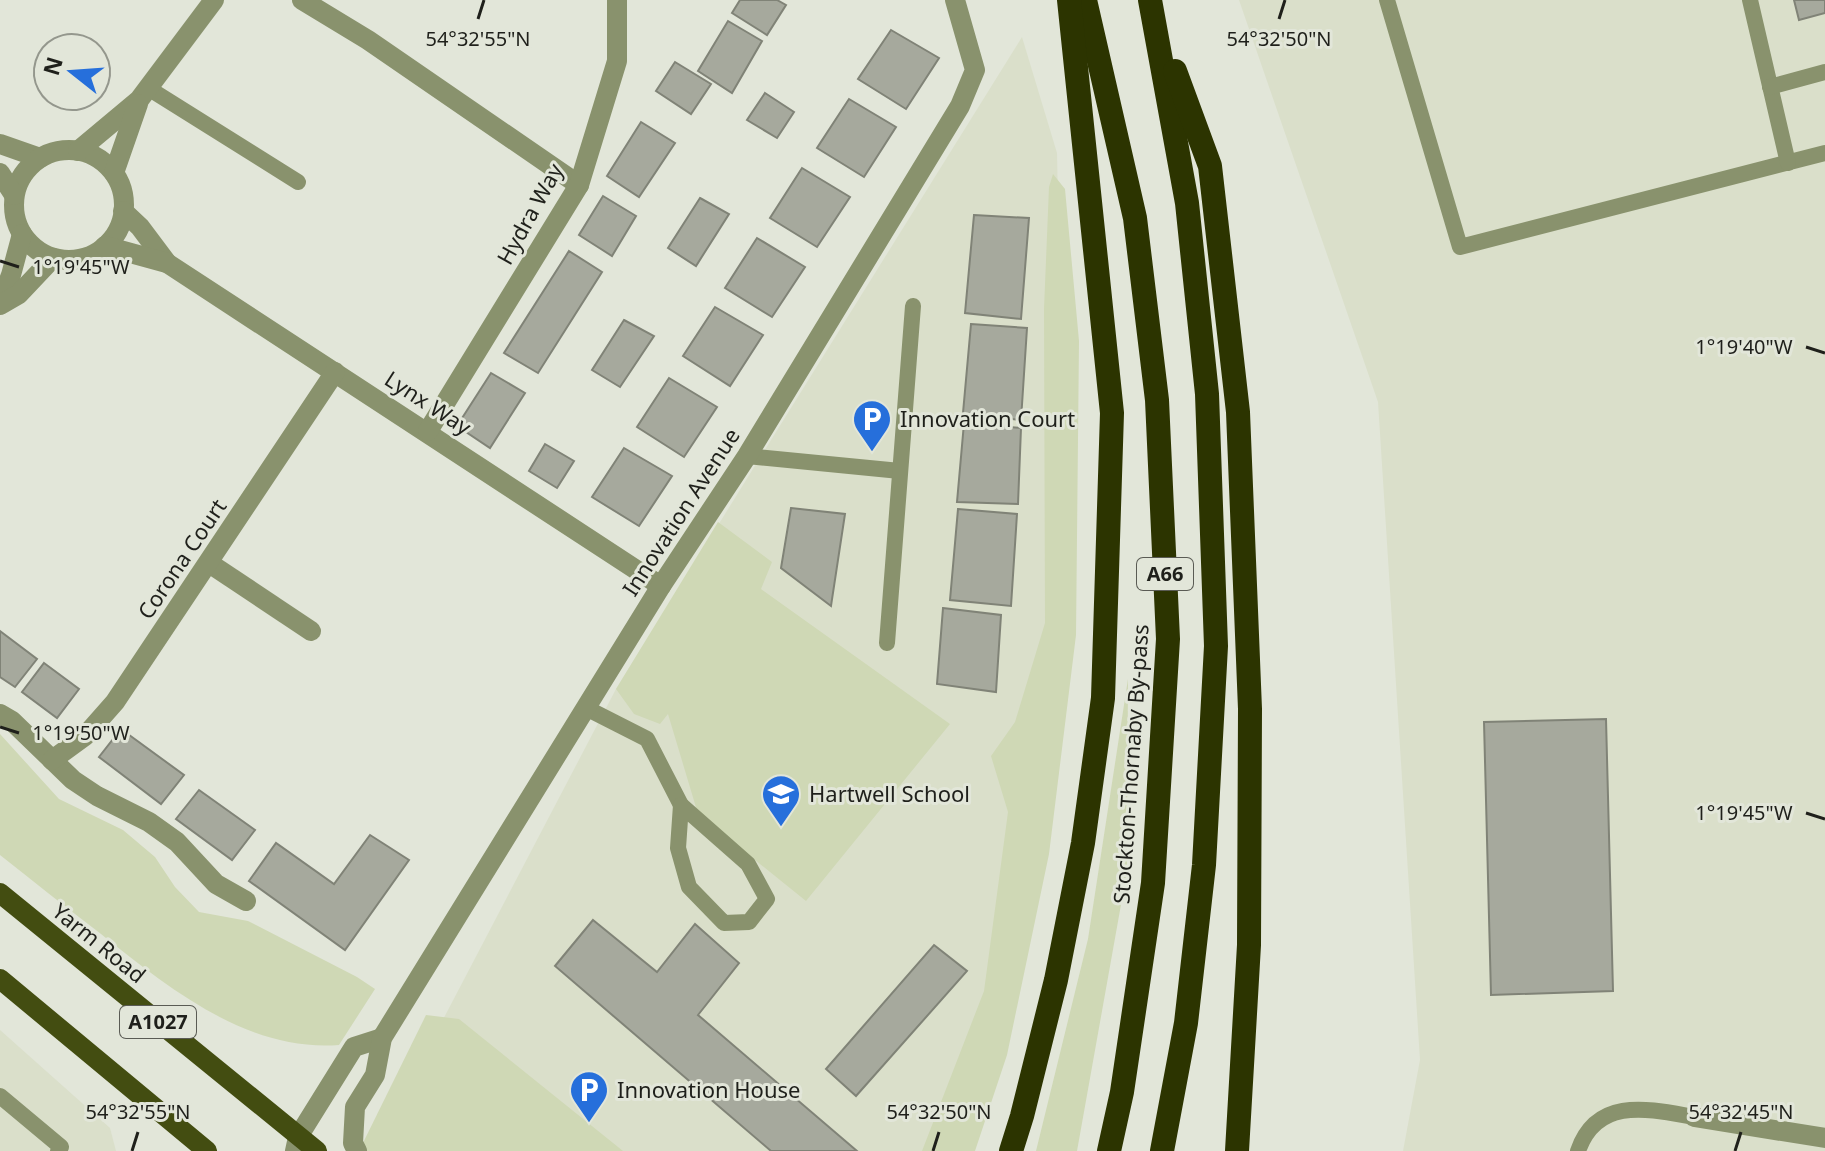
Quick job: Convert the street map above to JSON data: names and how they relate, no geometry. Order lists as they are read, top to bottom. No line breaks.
{"streets":{"highway":["A66","Stockton-Thornaby By-pass"],"main road":["Yarm Road","A1027"],"street":["Hydra Way","Lynx Way","Innovation Avenue","Corona Court"]},"crossings":[["Hydra Way","Lynx Way"],["Lynx Way","Innovation Avenue"],["Lynx Way","Corona Court"]],"places":{"parking":["Innovation Court","Innovation House"],"school or university":["Hartwell School"]},"north":"left","coordinates":["54°32'55\"N","54°32'50\"N","1°19'45\"W","1°19'40\"W","1°19'50\"W","54°32'45\"N"]}
